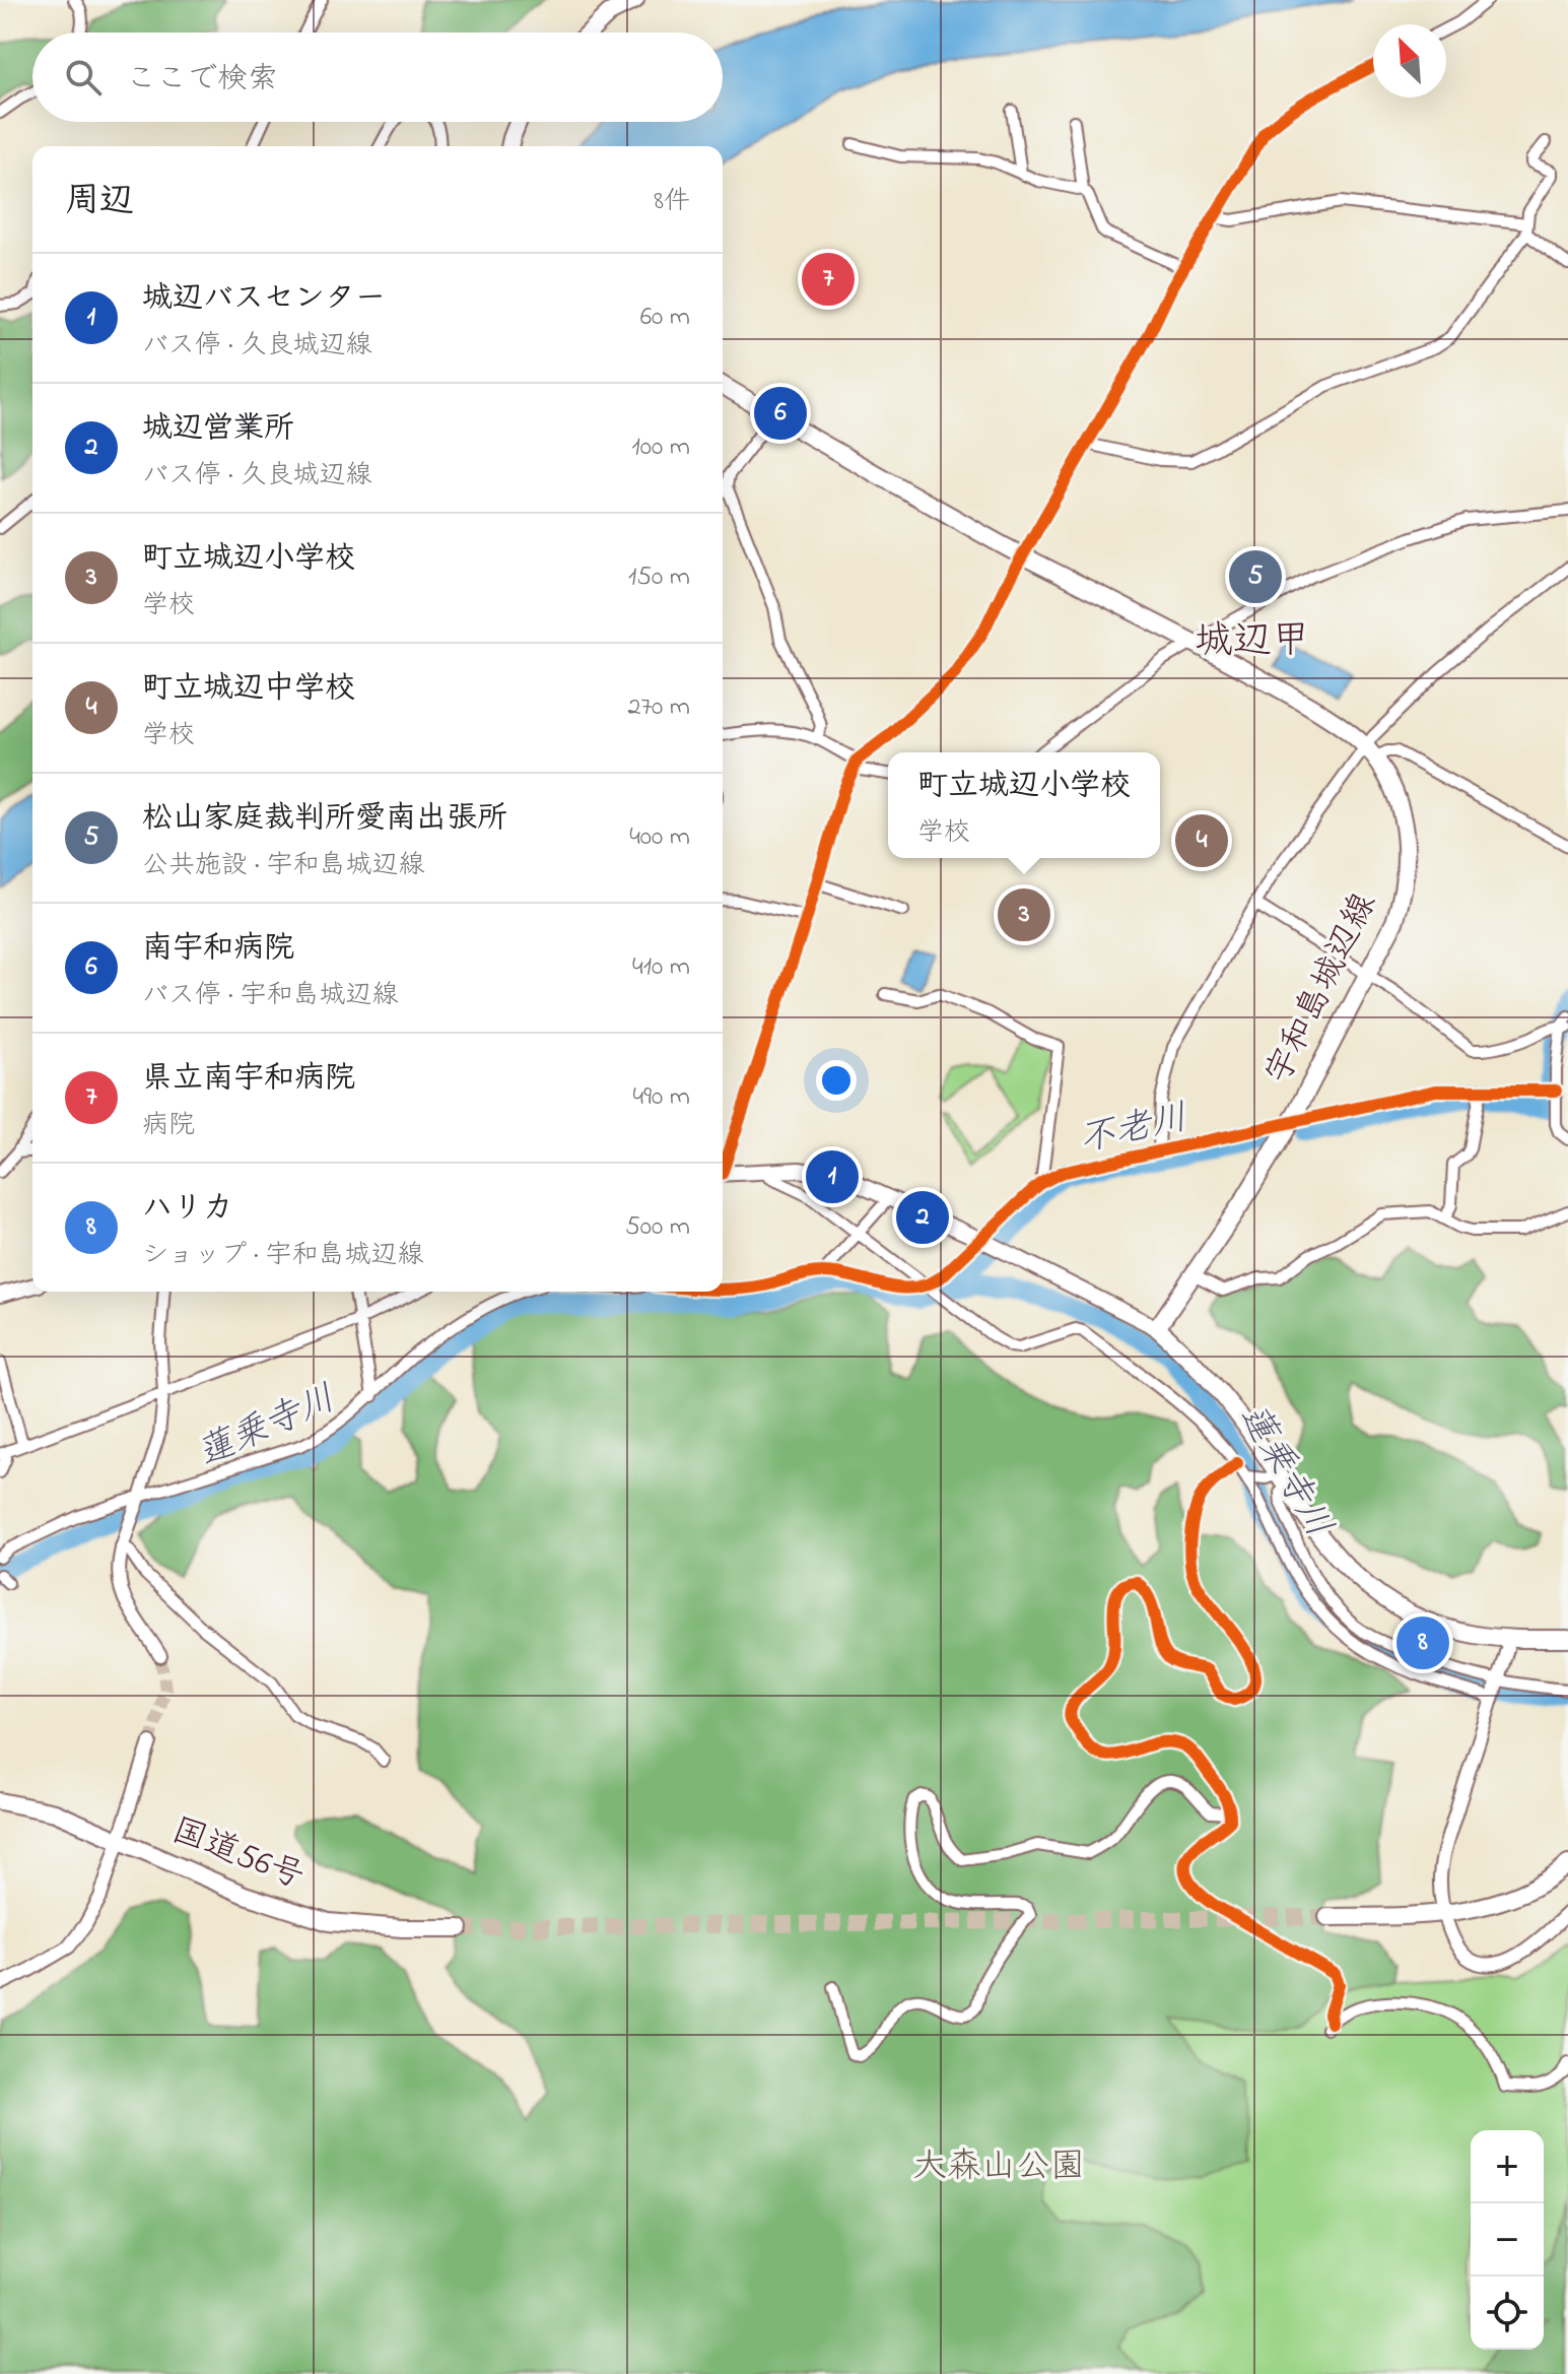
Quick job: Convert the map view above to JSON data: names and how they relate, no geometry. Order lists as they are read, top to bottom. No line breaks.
{"streets":{"main road":["宇和島城辺線","国道56号"]},"districts":["城辺甲"],"water":["不老川","蓮乗寺川"],"parks":["大森山公園"],"north":"top left","page":{"search":"ここで検索","heading":["周辺","8件"],"pins":["7","6","5","4","3","1","2","8"],"list":[{"mark":"1","name":"城辺バスセンター","note":"バス停 · 久良城辺線","value":"60 m"},{"mark":"2","name":"城辺営業所","note":"バス停 · 久良城辺線","value":"100 m"},{"mark":"3","name":"町立城辺小学校","note":"学校","value":"150 m"},{"mark":"4","name":"町立城辺中学校","note":"学校","value":"270 m"},{"mark":"5","name":"松山家庭裁判所愛南出張所","note":"公共施設 · 宇和島城辺線","value":"400 m"},{"mark":"6","name":"南宇和病院","note":"バス停 · 宇和島城辺線","value":"410 m"},{"mark":"7","name":"県立南宇和病院","note":"病院","value":"490 m"},{"mark":"8","name":"ハリカ","note":"ショップ · 宇和島城辺線","value":"500 m"}],"popup":["町立城辺小学校","学校"],"map_buttons":["+","−"]}}
